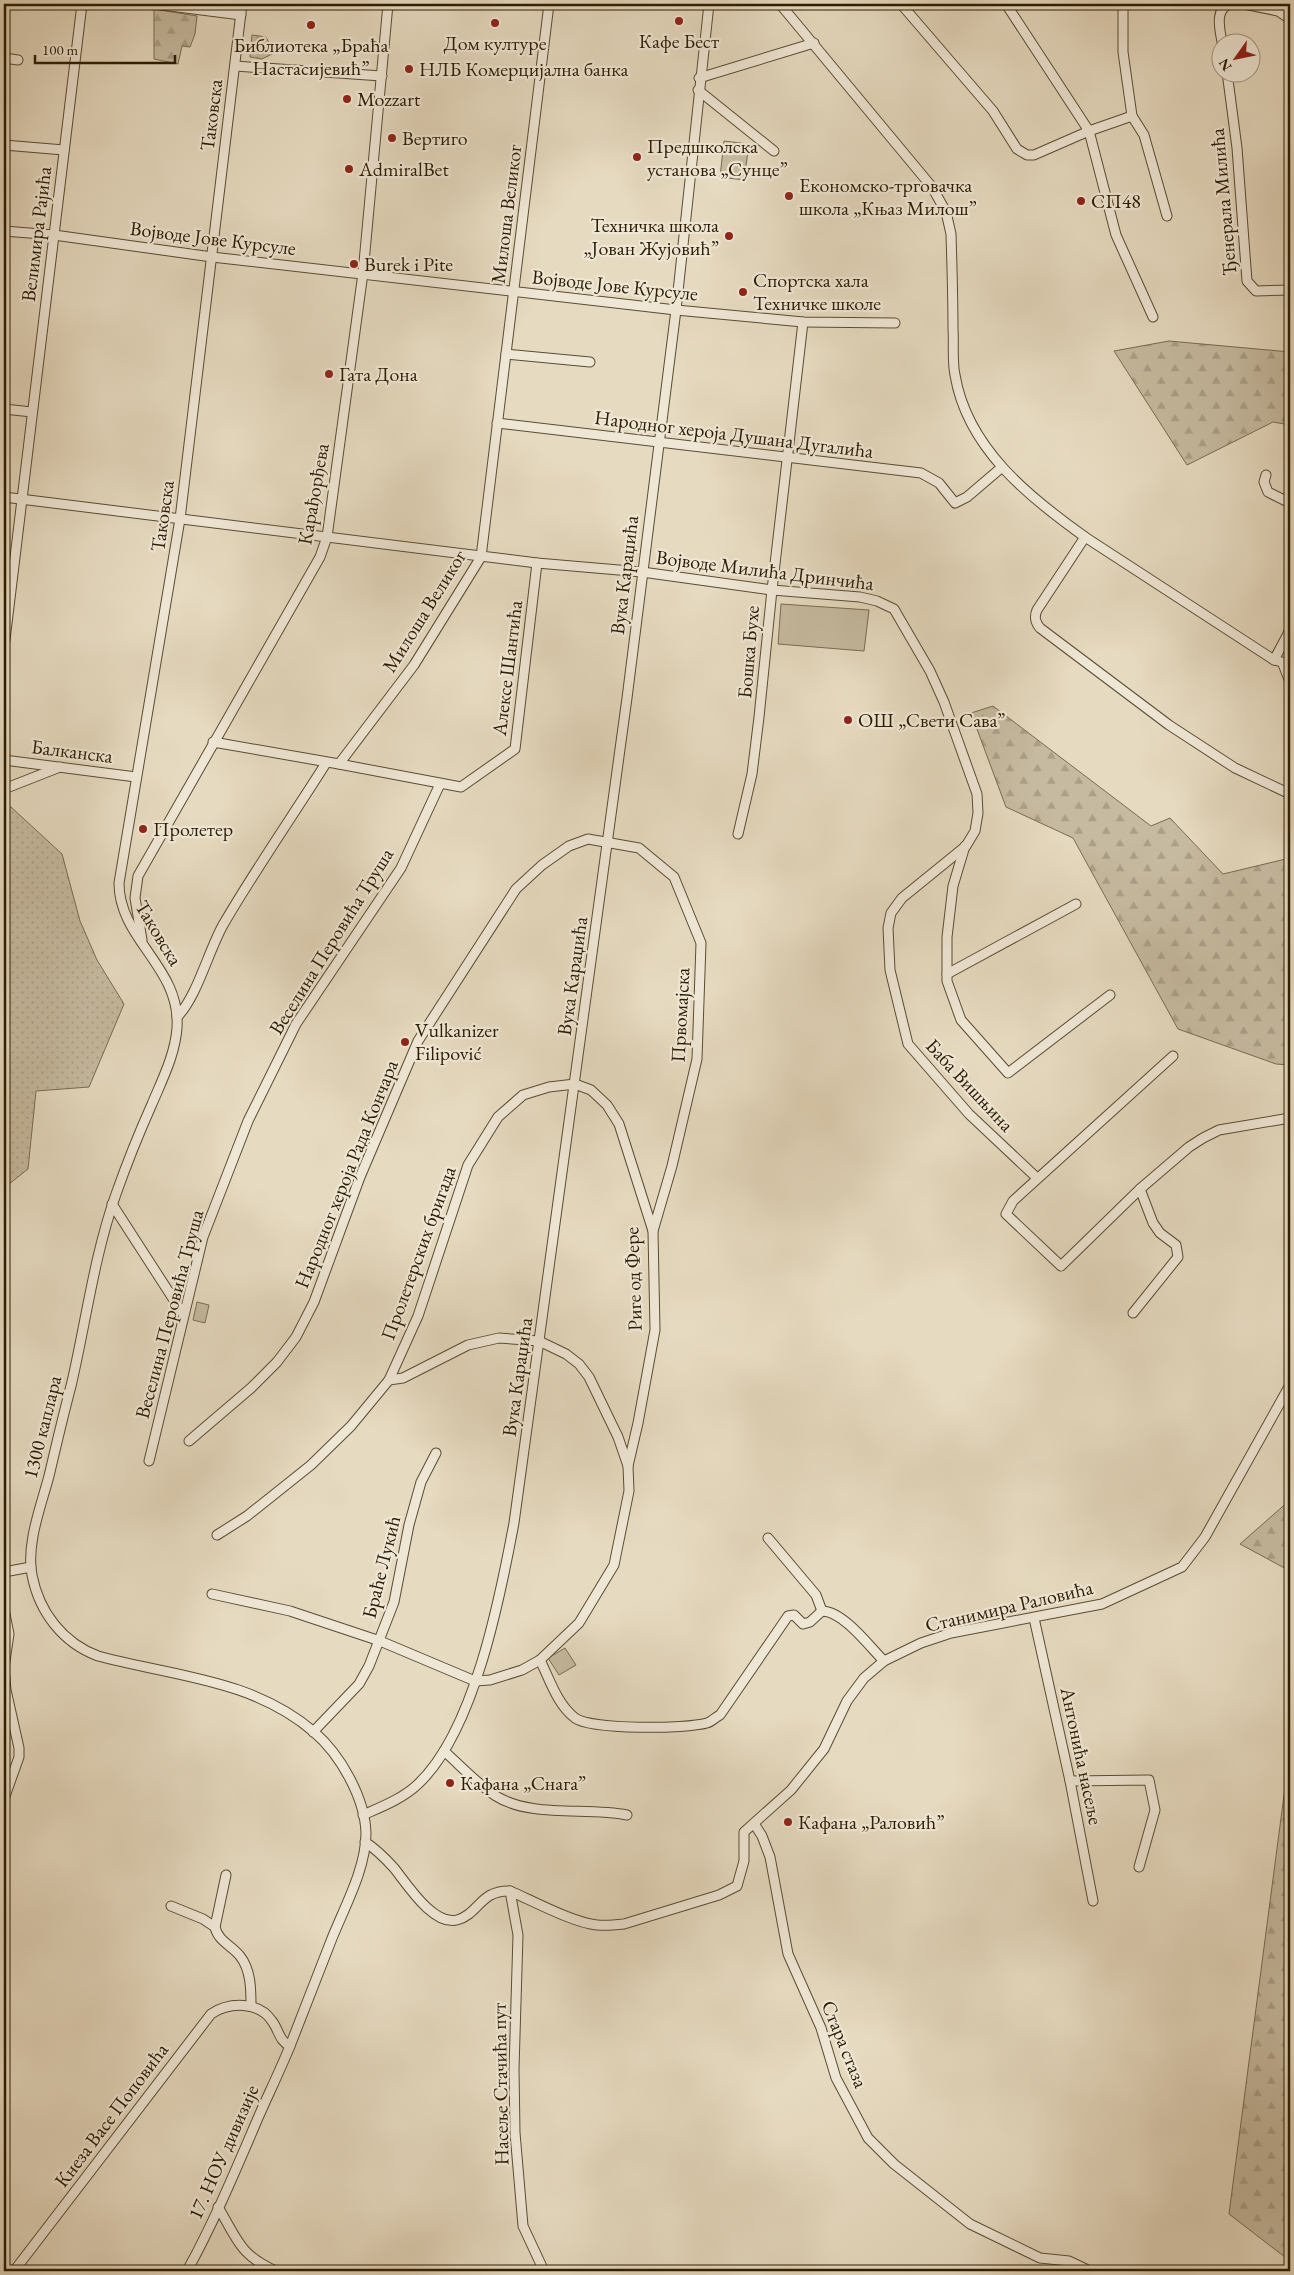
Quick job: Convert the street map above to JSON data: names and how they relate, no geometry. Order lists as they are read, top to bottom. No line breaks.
{"streets":{"street":["Таковска","Ђенерала Милића","Милоша Великог","Велимира Рајића","Војводе Јове Курсуле","Народног хероја Душана Дугалића","Карађорђева","Војводе Милића Дринчића","Вука Караџића","Бошка Бухе","Алексе Шантића","Балканска","Веселина Перовића Труша","Првомајска","Баба Вишњина","Народног хероја Рада Кончара","Пролетерских бригада","Риге од Фере","1300 каплара","Браће Лукић","Станимира Раловића","Антонића насеље","Стара стаза","Насеље Стачића пут","Кнеза Васе Поповића","17. НОУ дивизије"]},"crossings":[["Таковска","Војводе Јове Курсуле"],["Таковска","Карађорђева"],["Таковска","Војводе Милића Дринчића"],["Таковска","Балканска"],["Таковска","1300 каплара"],["Милоша Великог","Војводе Јове Курсуле"],["Милоша Великог","Народног хероја Душана Дугалића"],["Милоша Великог","Војводе Милића Дринчића"],["Милоша Великог","Алексе Шантића"],["Велимира Рајића","Војводе Јове Курсуле"],["Велимира Рајића","Војводе Милића Дринчића"],["Војводе Јове Курсуле","Карађорђева"],["Војводе Јове Курсуле","Вука Караџића"],["Војводе Јове Курсуле","Бошка Бухе"],["Народног хероја Душана Дугалића","Вука Караџића"],["Народног хероја Душана Дугалића","Бошка Бухе"],["Карађорђева","Војводе Милића Дринчића"],["Војводе Милића Дринчића","Вука Караџића"],["Војводе Милића Дринчића","Бошка Бухе"],["Војводе Милића Дринчића","Алексе Шантића"],["Војводе Милића Дринчића","Баба Вишњина"],["Вука Караџића","Првомајска"],["Вука Караџића","Народног хероја Рада Кончара"],["Вука Караџића","Пролетерских бригада"],["Вука Караџића","Риге од Фере"],["Вука Караџића","1300 каплара"],["Алексе Шантића","Веселина Перовића Труша"],["Првомајска","Народног хероја Рада Кончара"],["Првомајска","Риге од Фере"],["Пролетерских бригада","Риге од Фере"],["1300 каплара","Браће Лукић"],["1300 каплара","17. НОУ дивизије"],["Станимира Раловића","Антонића насеље"],["Станимира Раловића","Стара стаза"],["Станимира Раловића","Насеље Стачића пут"]],"places":["Кафе Бест","Дом културе","Библиотека „Браћа Настасијевић”","НЛБ Комерцијална банка","Mozzart","Вертиго","Предшколска установа „Сунце”","AdmiralBet","Економско-трговачка школа „Књаз Милош”","СП48","Техничка школа „Јован Жујовић”","Burek i Pite","Спортска хала Техничке школе","Гата Дона","ОШ „Свети Сава”","Пролетер","Vulkanizer Filipović","Кафана „Снага”","Кафана „Раловић”"],"scale_bar":"100 m","north":"bottom left"}
